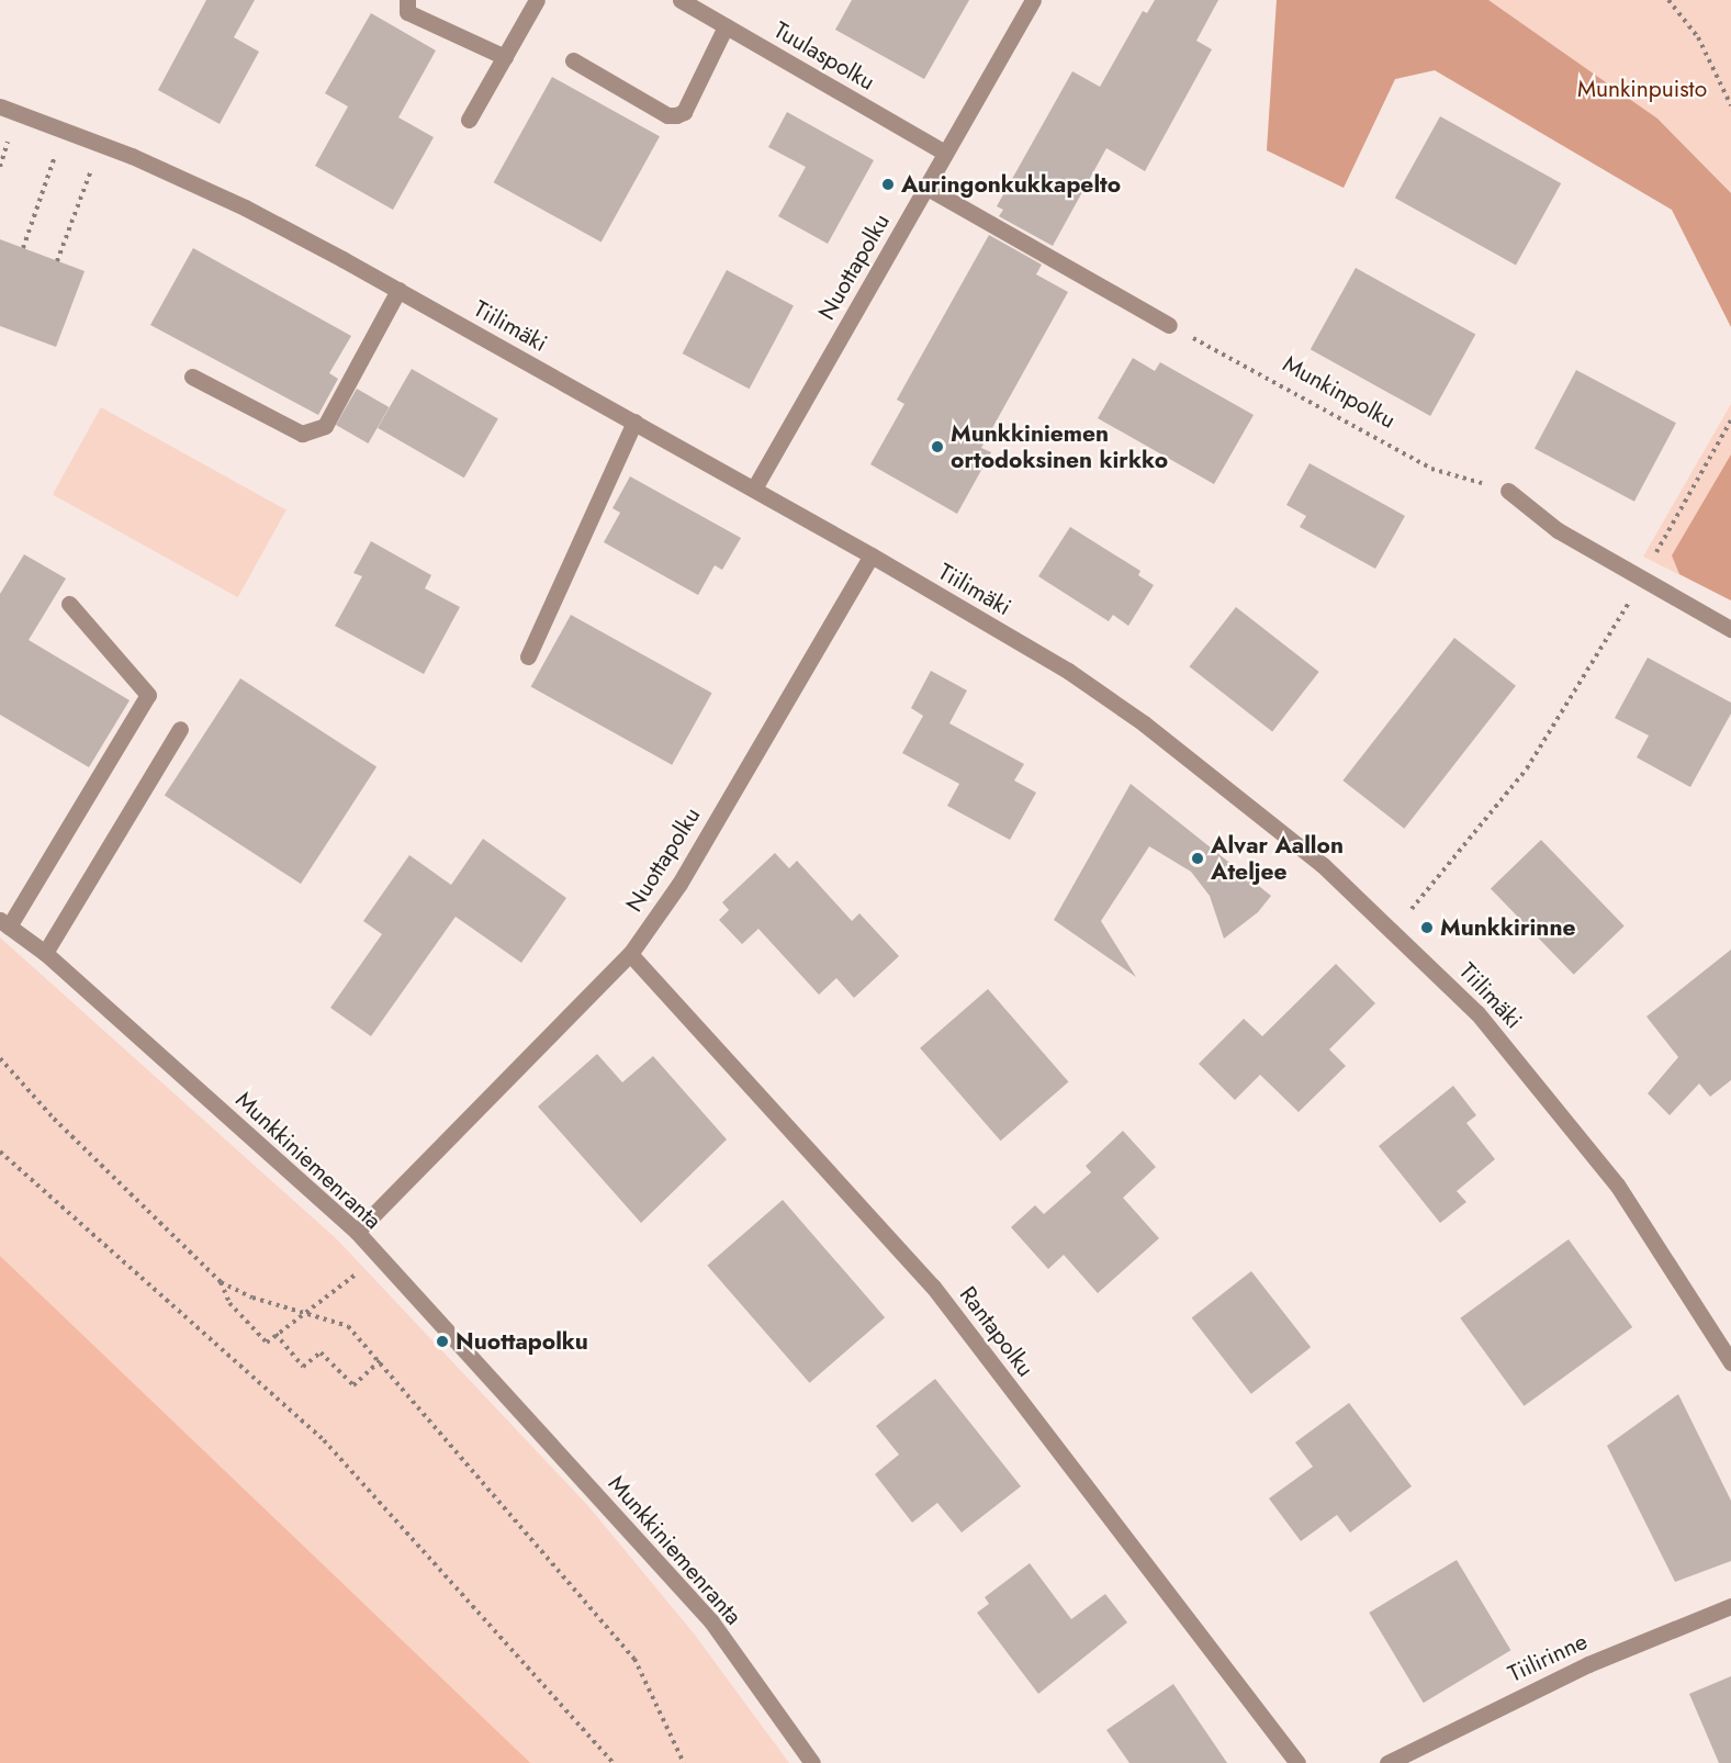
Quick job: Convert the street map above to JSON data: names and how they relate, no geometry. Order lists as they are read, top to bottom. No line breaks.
{"streets":{"street":["Tuulaspolku","Nuottapolku","Tiilimäki","Munkkiniemenranta","Rantapolku","Tiilirinne"],"path":["Munkinpolku"]},"crossings":[["Tuulaspolku","Nuottapolku"],["Nuottapolku","Tiilimäki"],["Nuottapolku","Munkkiniemenranta"],["Nuottapolku","Rantapolku"]],"parks":["Munkinpuisto"],"places":["Auringonkukkapelto","Munkkiniemen ortodoksinen kirkko","Alvar Aallon Ateljee","Munkkirinne","Nuottapolku"]}
